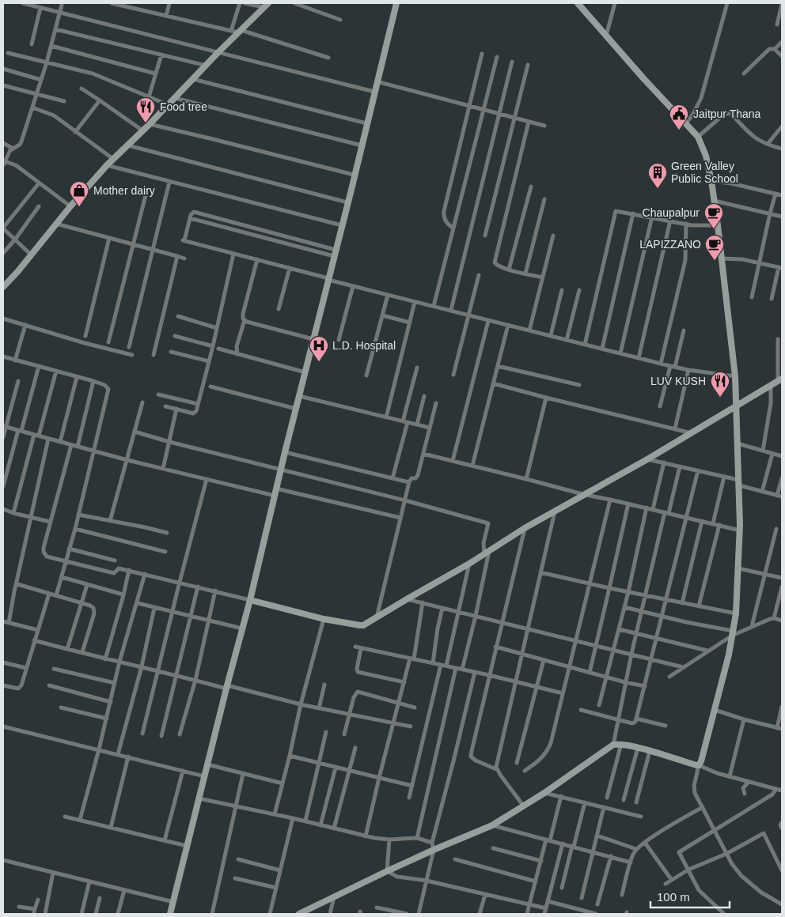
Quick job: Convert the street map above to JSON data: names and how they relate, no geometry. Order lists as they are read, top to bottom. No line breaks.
{"places":{"restaurant":["Food tree","LUV KUSH"],"public building":["Jaitpur Thana"],"building":["Green Valley Public School"],"shop":["Mother dairy"],"cafe":["Chaupalpur","LAPIZZANO"],"hospital":["L.D. Hospital"]},"scale_bar":"100 m"}
